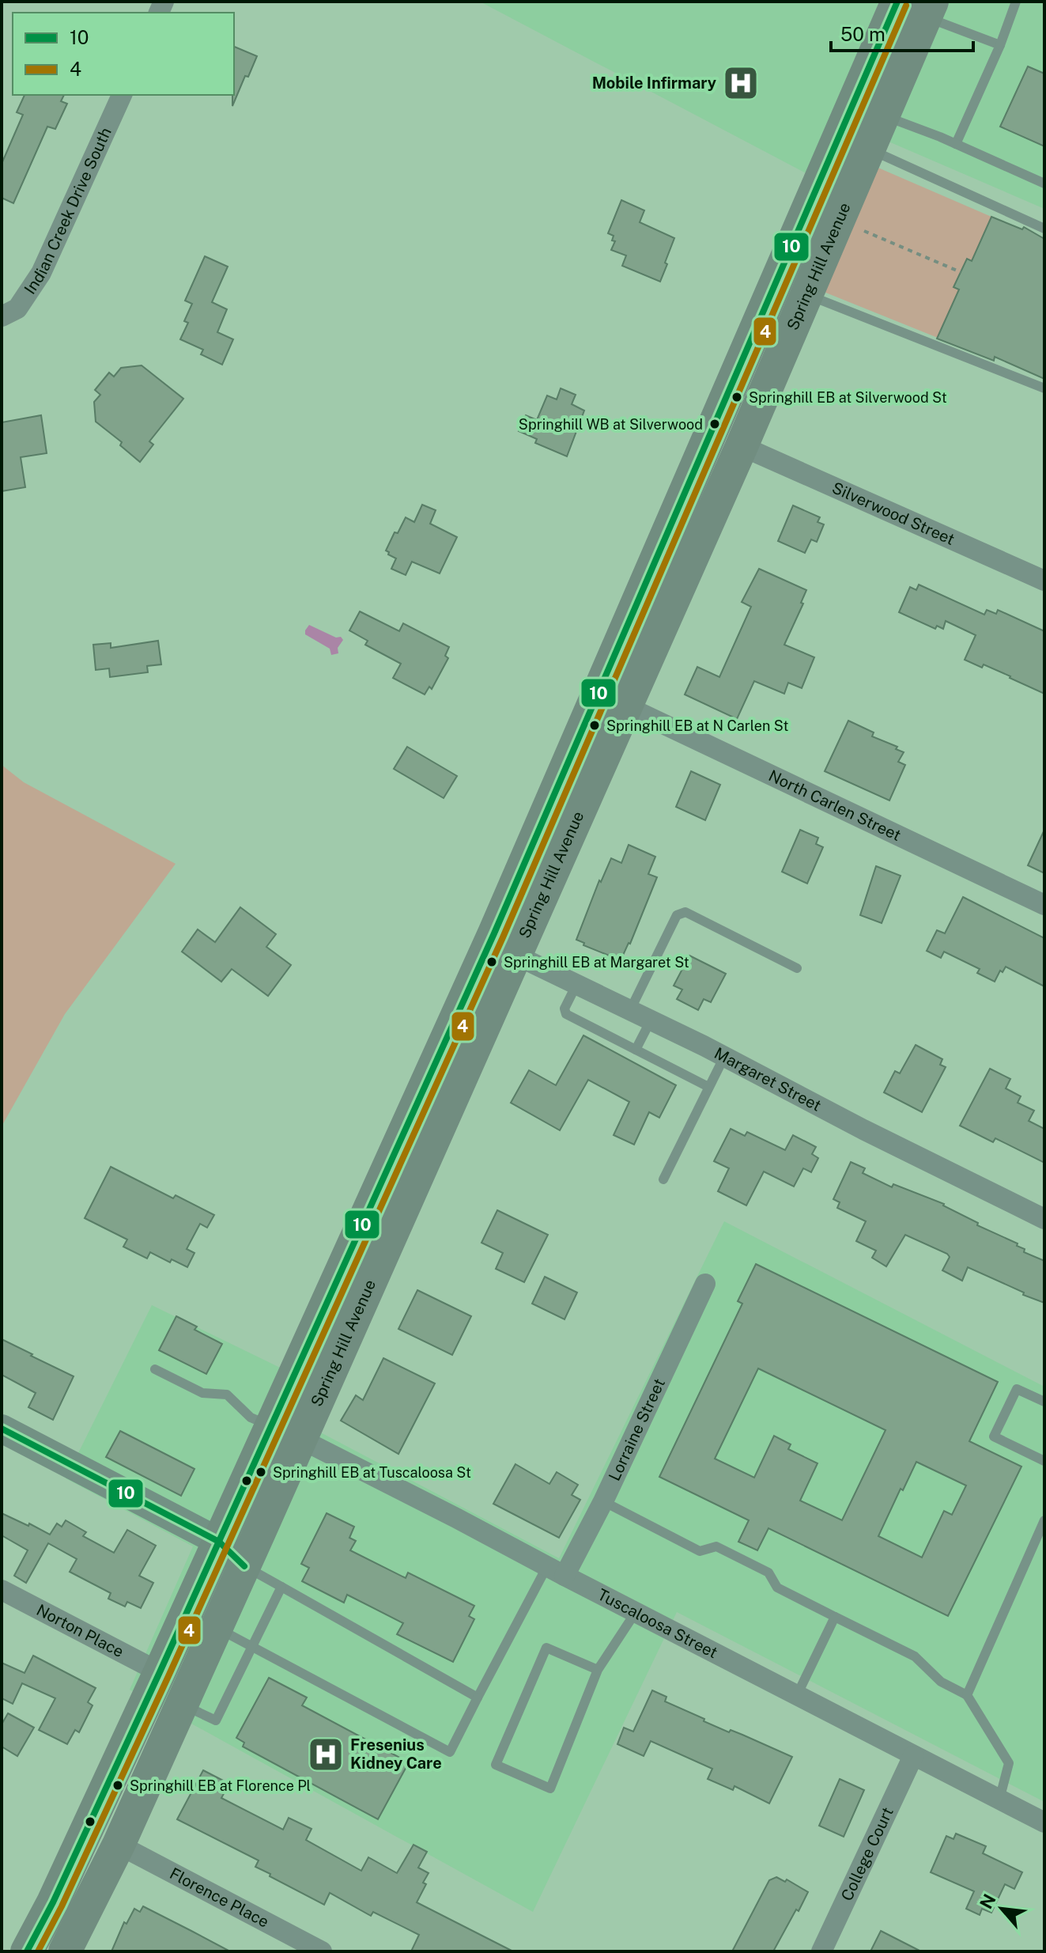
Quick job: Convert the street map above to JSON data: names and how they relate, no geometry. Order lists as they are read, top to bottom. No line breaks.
{"streets":{"main road":["Spring Hill Avenue"],"street":["Indian Creek Drive South","Silverwood Street","North Carlen Street","Margaret Street","Lorraine Street","Tuscaloosa Street","Norton Place","College Court","Florence Place"]},"crossings":[["Spring Hill Avenue","Silverwood Street"],["Spring Hill Avenue","North Carlen Street"],["Spring Hill Avenue","Margaret Street"],["Spring Hill Avenue","Tuscaloosa Street"],["Spring Hill Avenue","Norton Place"],["Spring Hill Avenue","Florence Place"],["Lorraine Street","Tuscaloosa Street"],["Tuscaloosa Street","College Court"]],"places":{"hospital":["Mobile Infirmary","Fresenius Kidney Care"],"other":["Springhill EB at Silverwood St","Springhill WB at Silverwood","Springhill EB at N Carlen St","Springhill EB at Margaret St","Springhill EB at Tuscaloosa St","Springhill EB at Florence Pl"]},"lines":["transit line 10","transit line 4"],"legend":["10","4"],"scale_bar":"50 m","north":"top left"}
